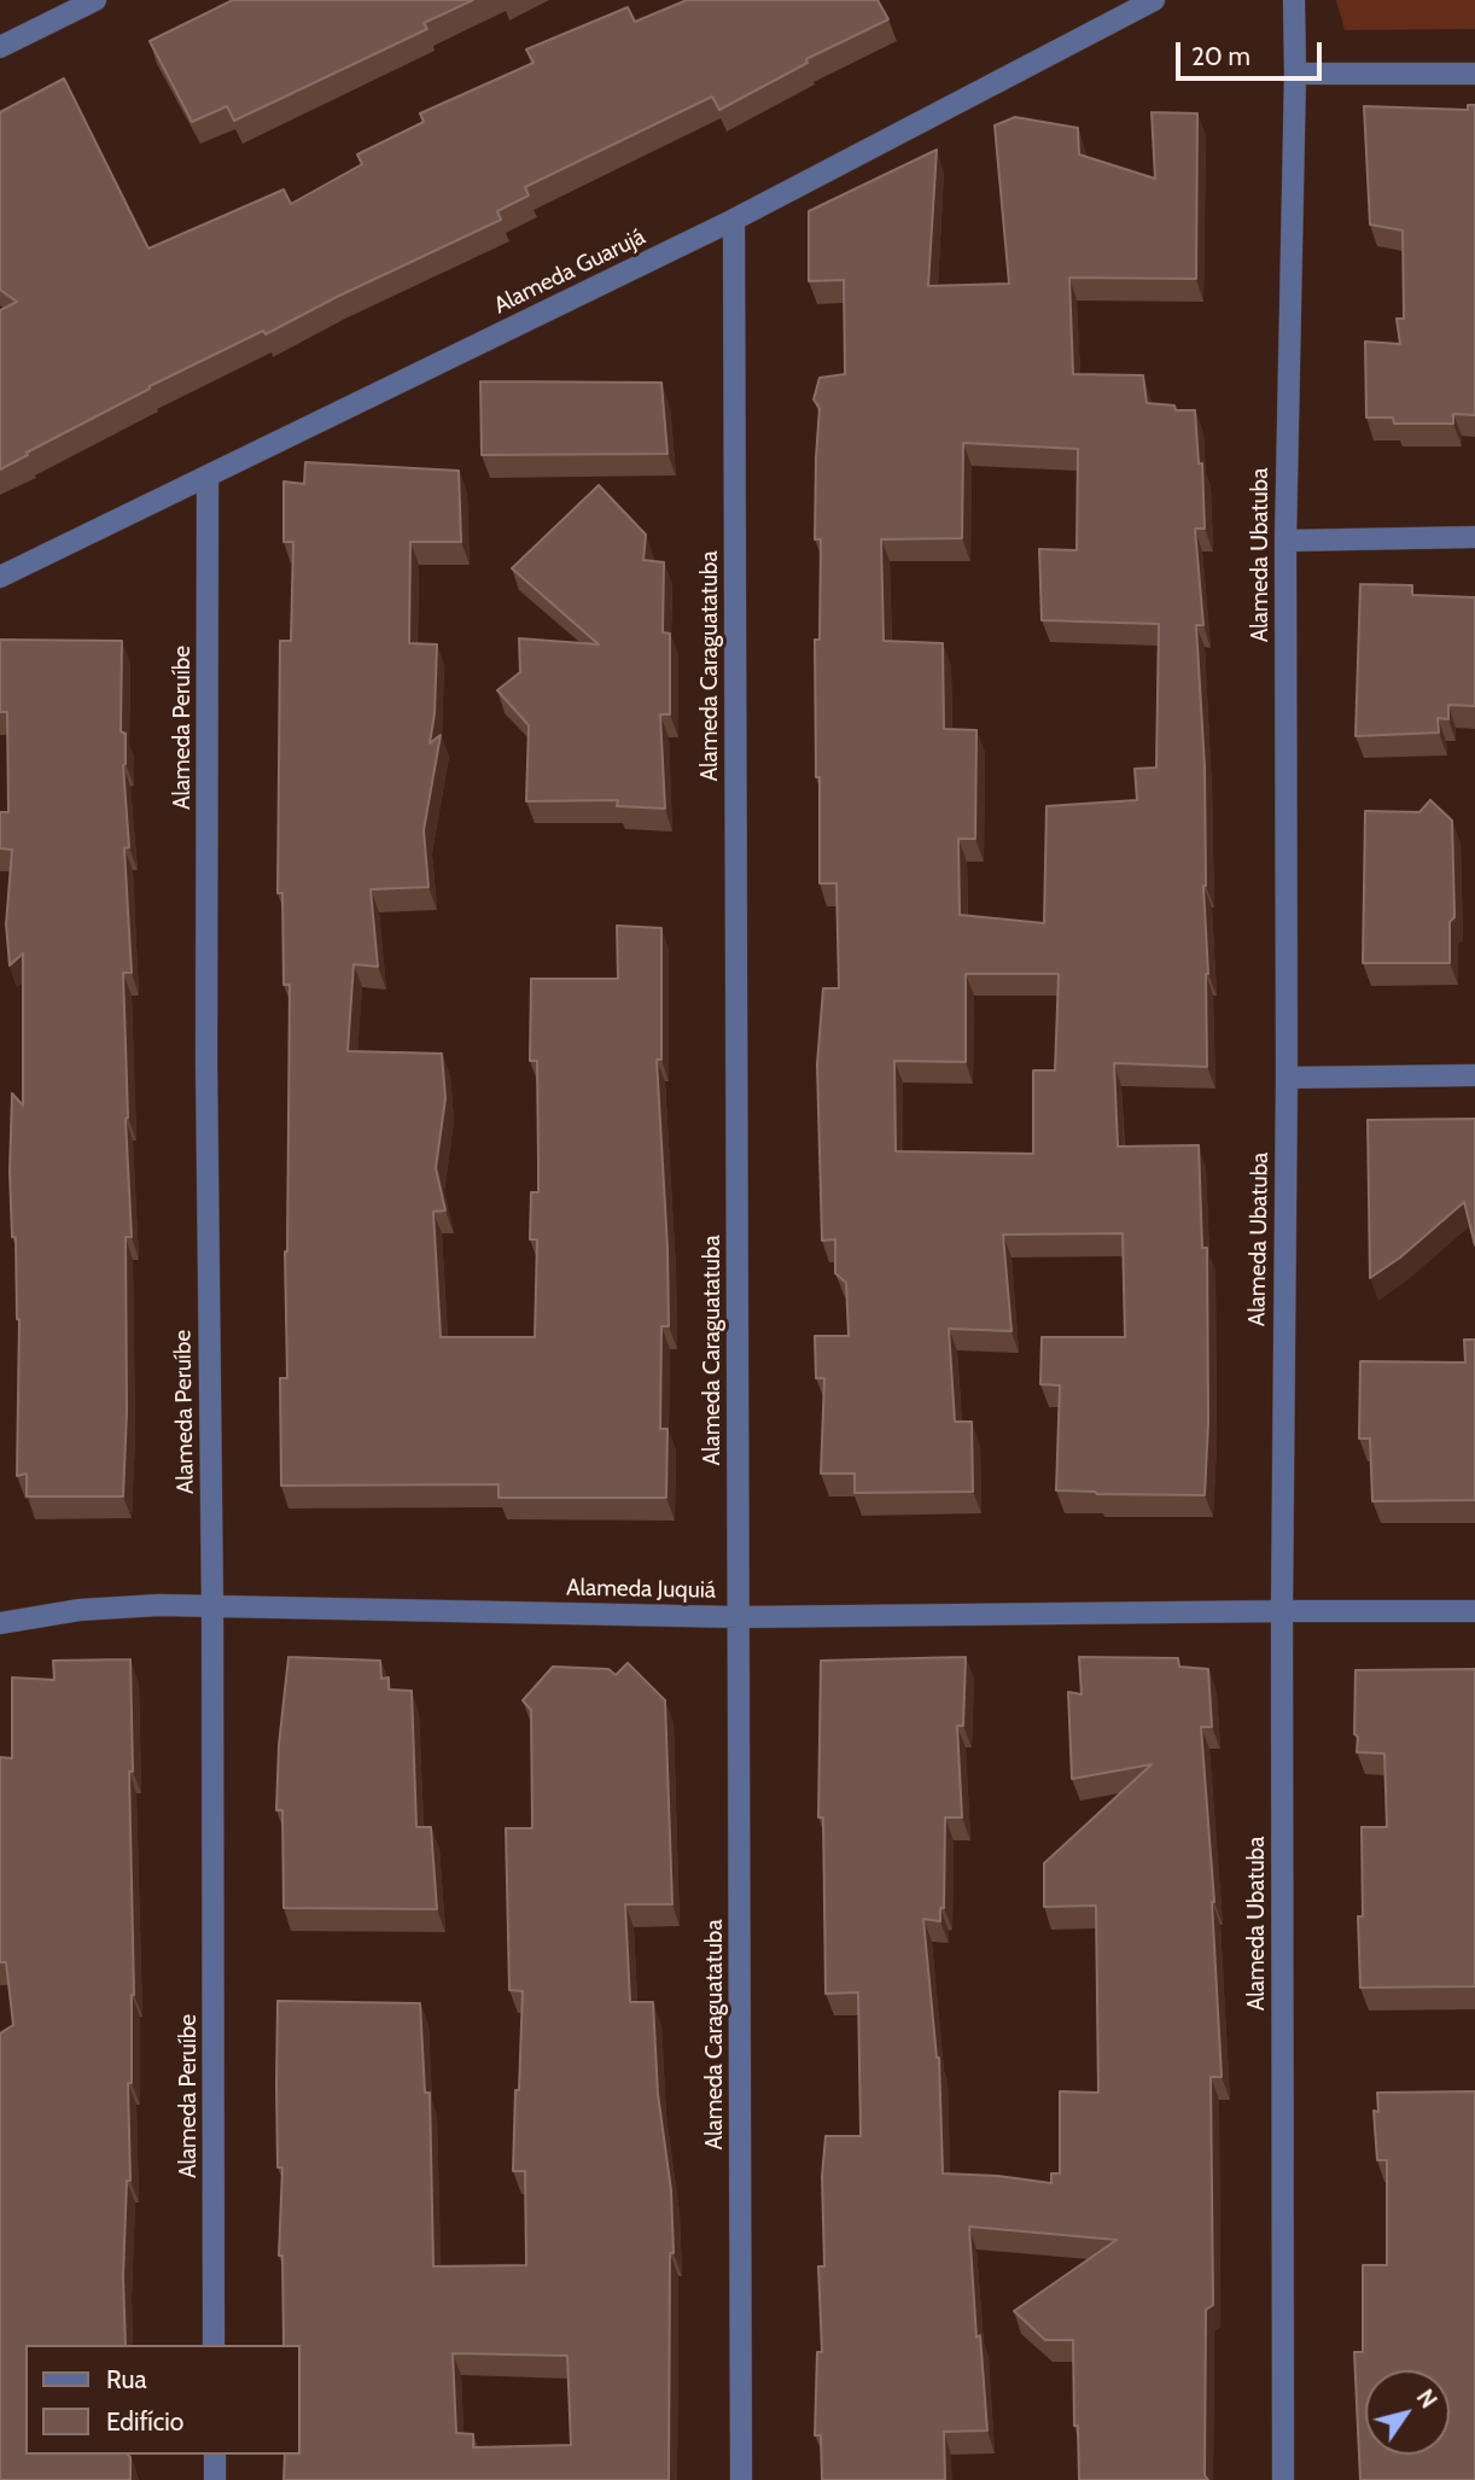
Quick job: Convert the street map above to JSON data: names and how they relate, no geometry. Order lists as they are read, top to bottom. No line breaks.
{"streets":{"street":["Alameda Guarujá","Alameda Ubatuba","Alameda Caraguatatuba","Alameda Peruíbe","Alameda Juquiá"]},"crossings":[["Alameda Guarujá","Alameda Caraguatatuba"],["Alameda Guarujá","Alameda Peruíbe"],["Alameda Ubatuba","Alameda Juquiá"],["Alameda Caraguatatuba","Alameda Juquiá"],["Alameda Peruíbe","Alameda Juquiá"]],"legend":["Rua","Edifício"],"scale_bar":"20 m","north":"top right"}
